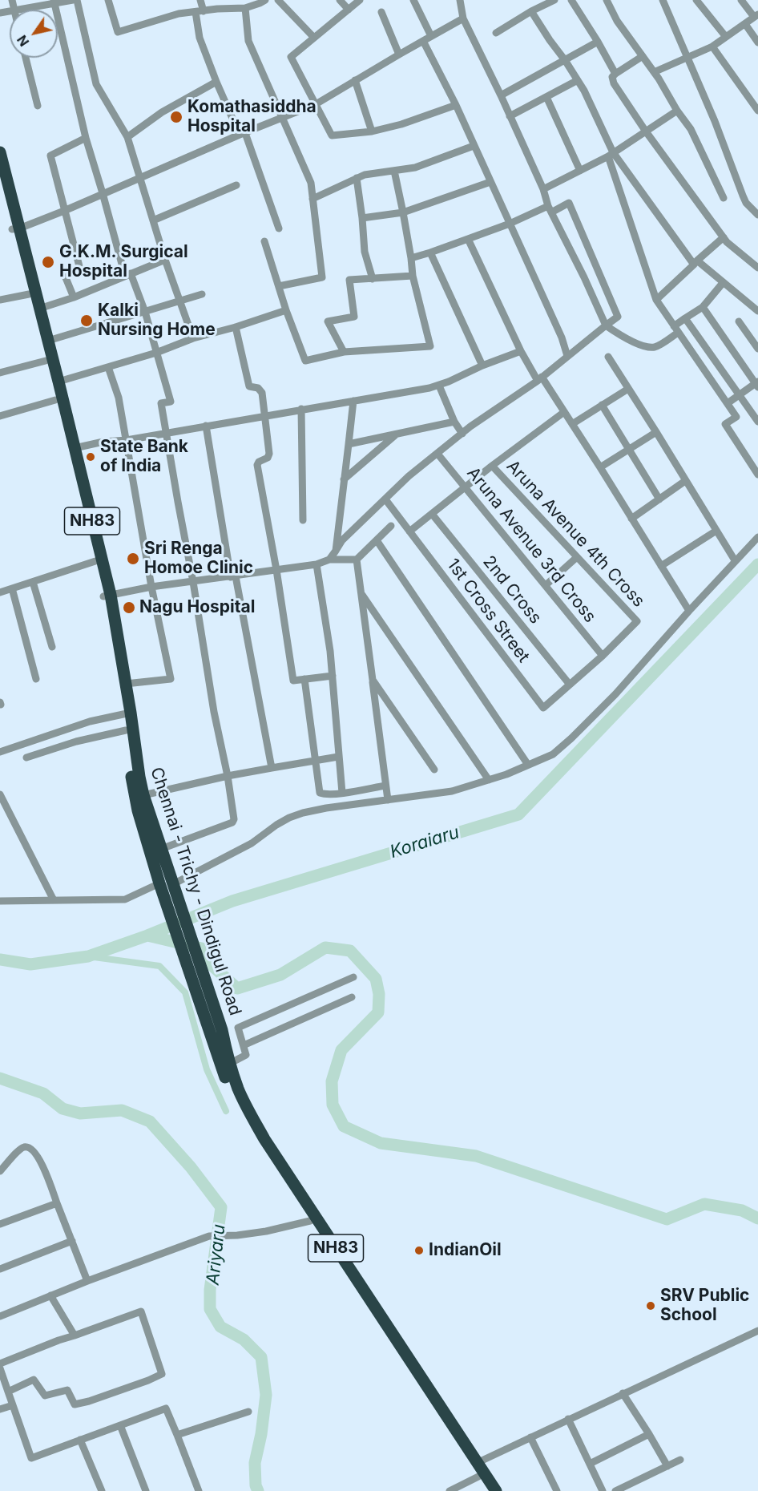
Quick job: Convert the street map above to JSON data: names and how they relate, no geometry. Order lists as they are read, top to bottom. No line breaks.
{"streets":{"highway":["NH83","Chennai - Trichy - Dindigul Road"],"street":["Aruna Avenue 4th Cross","Aruna Avenue 3rd Cross","2nd Cross","1st Cross Street"]},"crossings":[["Aruna Avenue 4th Cross","Aruna Avenue 3rd Cross"],["2nd Cross","1st Cross Street"]],"water":["Koraiaru","Ariyaru"],"places":["Komathasiddha Hospital","G.K.M. Surgical Hospital","Kalki Nursing Home","State Bank of India","Sri Renga Homoe Clinic","Nagu Hospital","IndianOil","SRV Public School"],"north":"bottom left"}
